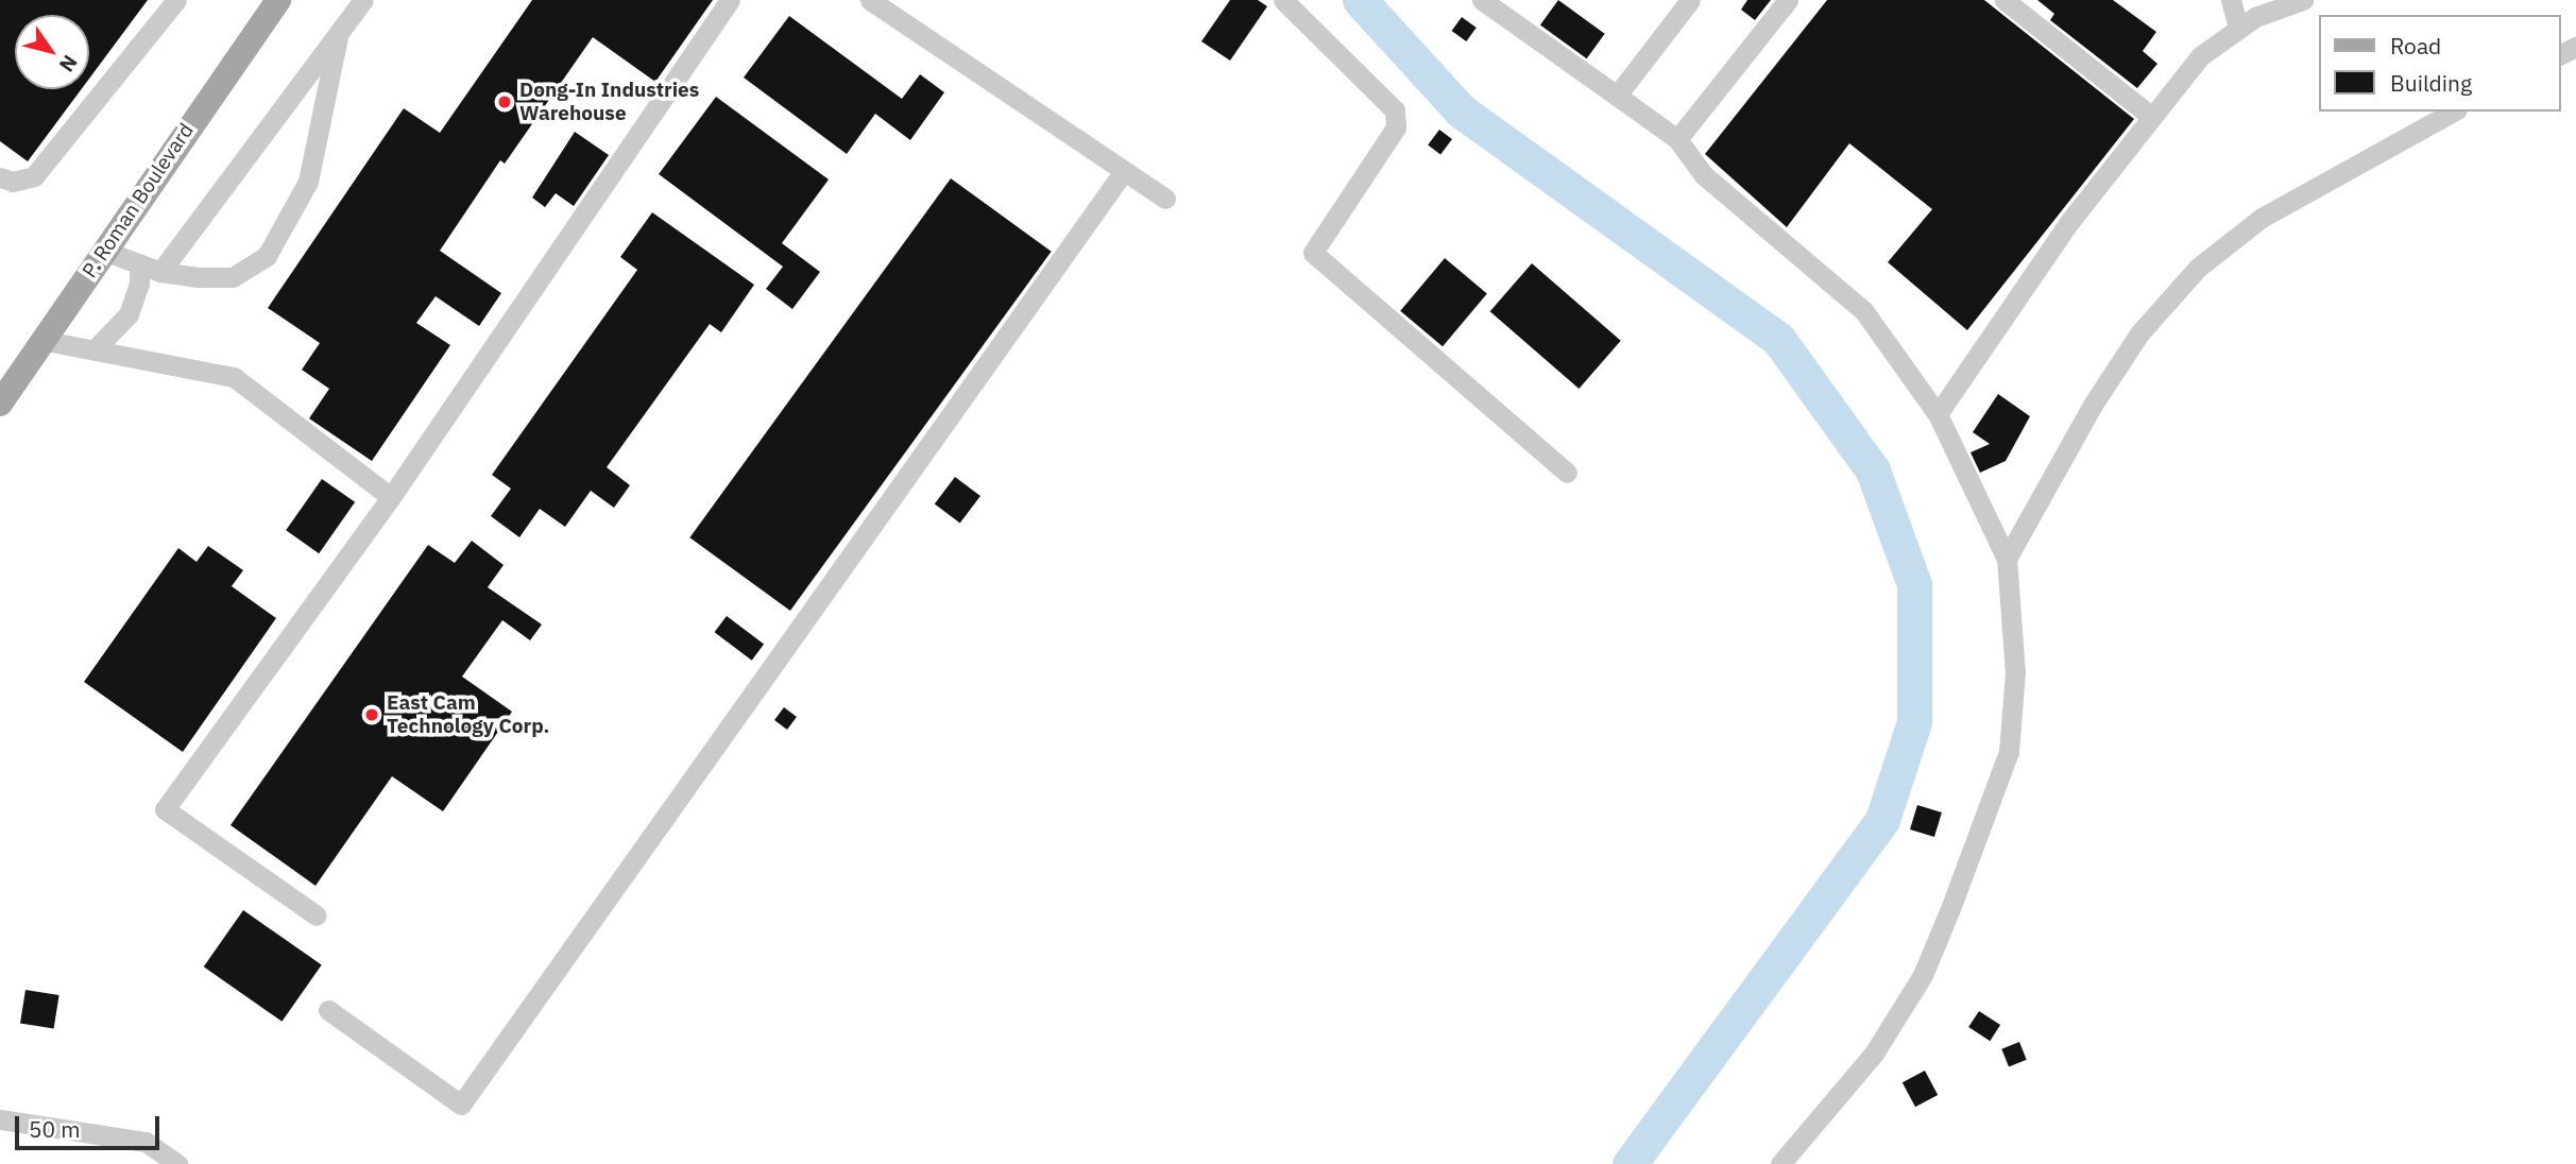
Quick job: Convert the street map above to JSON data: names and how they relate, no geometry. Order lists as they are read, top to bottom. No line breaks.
{"streets":{"main road":["P. Roman Boulevard"]},"places":["Dong-In Industries Warehouse","East Cam Technology Corp."],"legend":["Road","Building"],"scale_bar":"50 m","north":"bottom right"}
